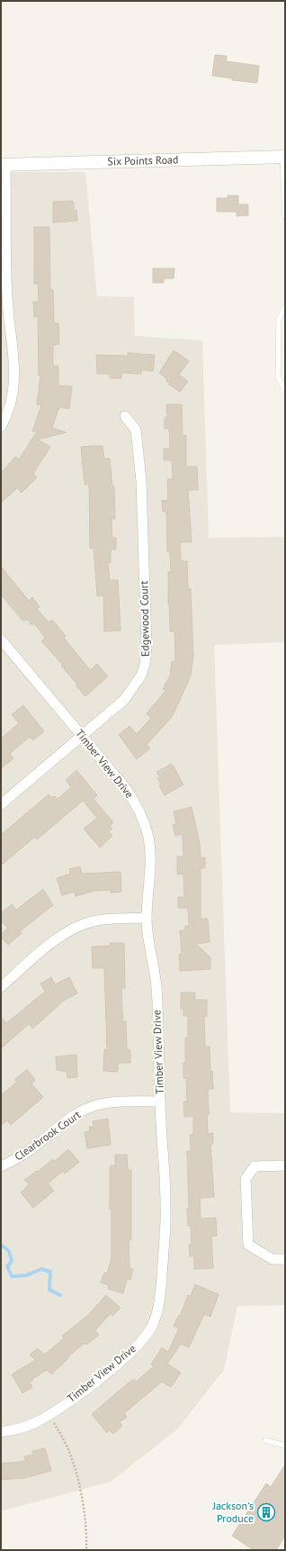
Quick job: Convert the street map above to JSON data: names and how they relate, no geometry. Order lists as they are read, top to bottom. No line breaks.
{"streets":{"street":["Six Points Road","Edgewood Court","Timber View Drive","Clearbrook Court"]},"crossings":[["Edgewood Court","Timber View Drive"],["Timber View Drive","Clearbrook Court"]],"places":{"building":["Jackson's Produce"]}}
